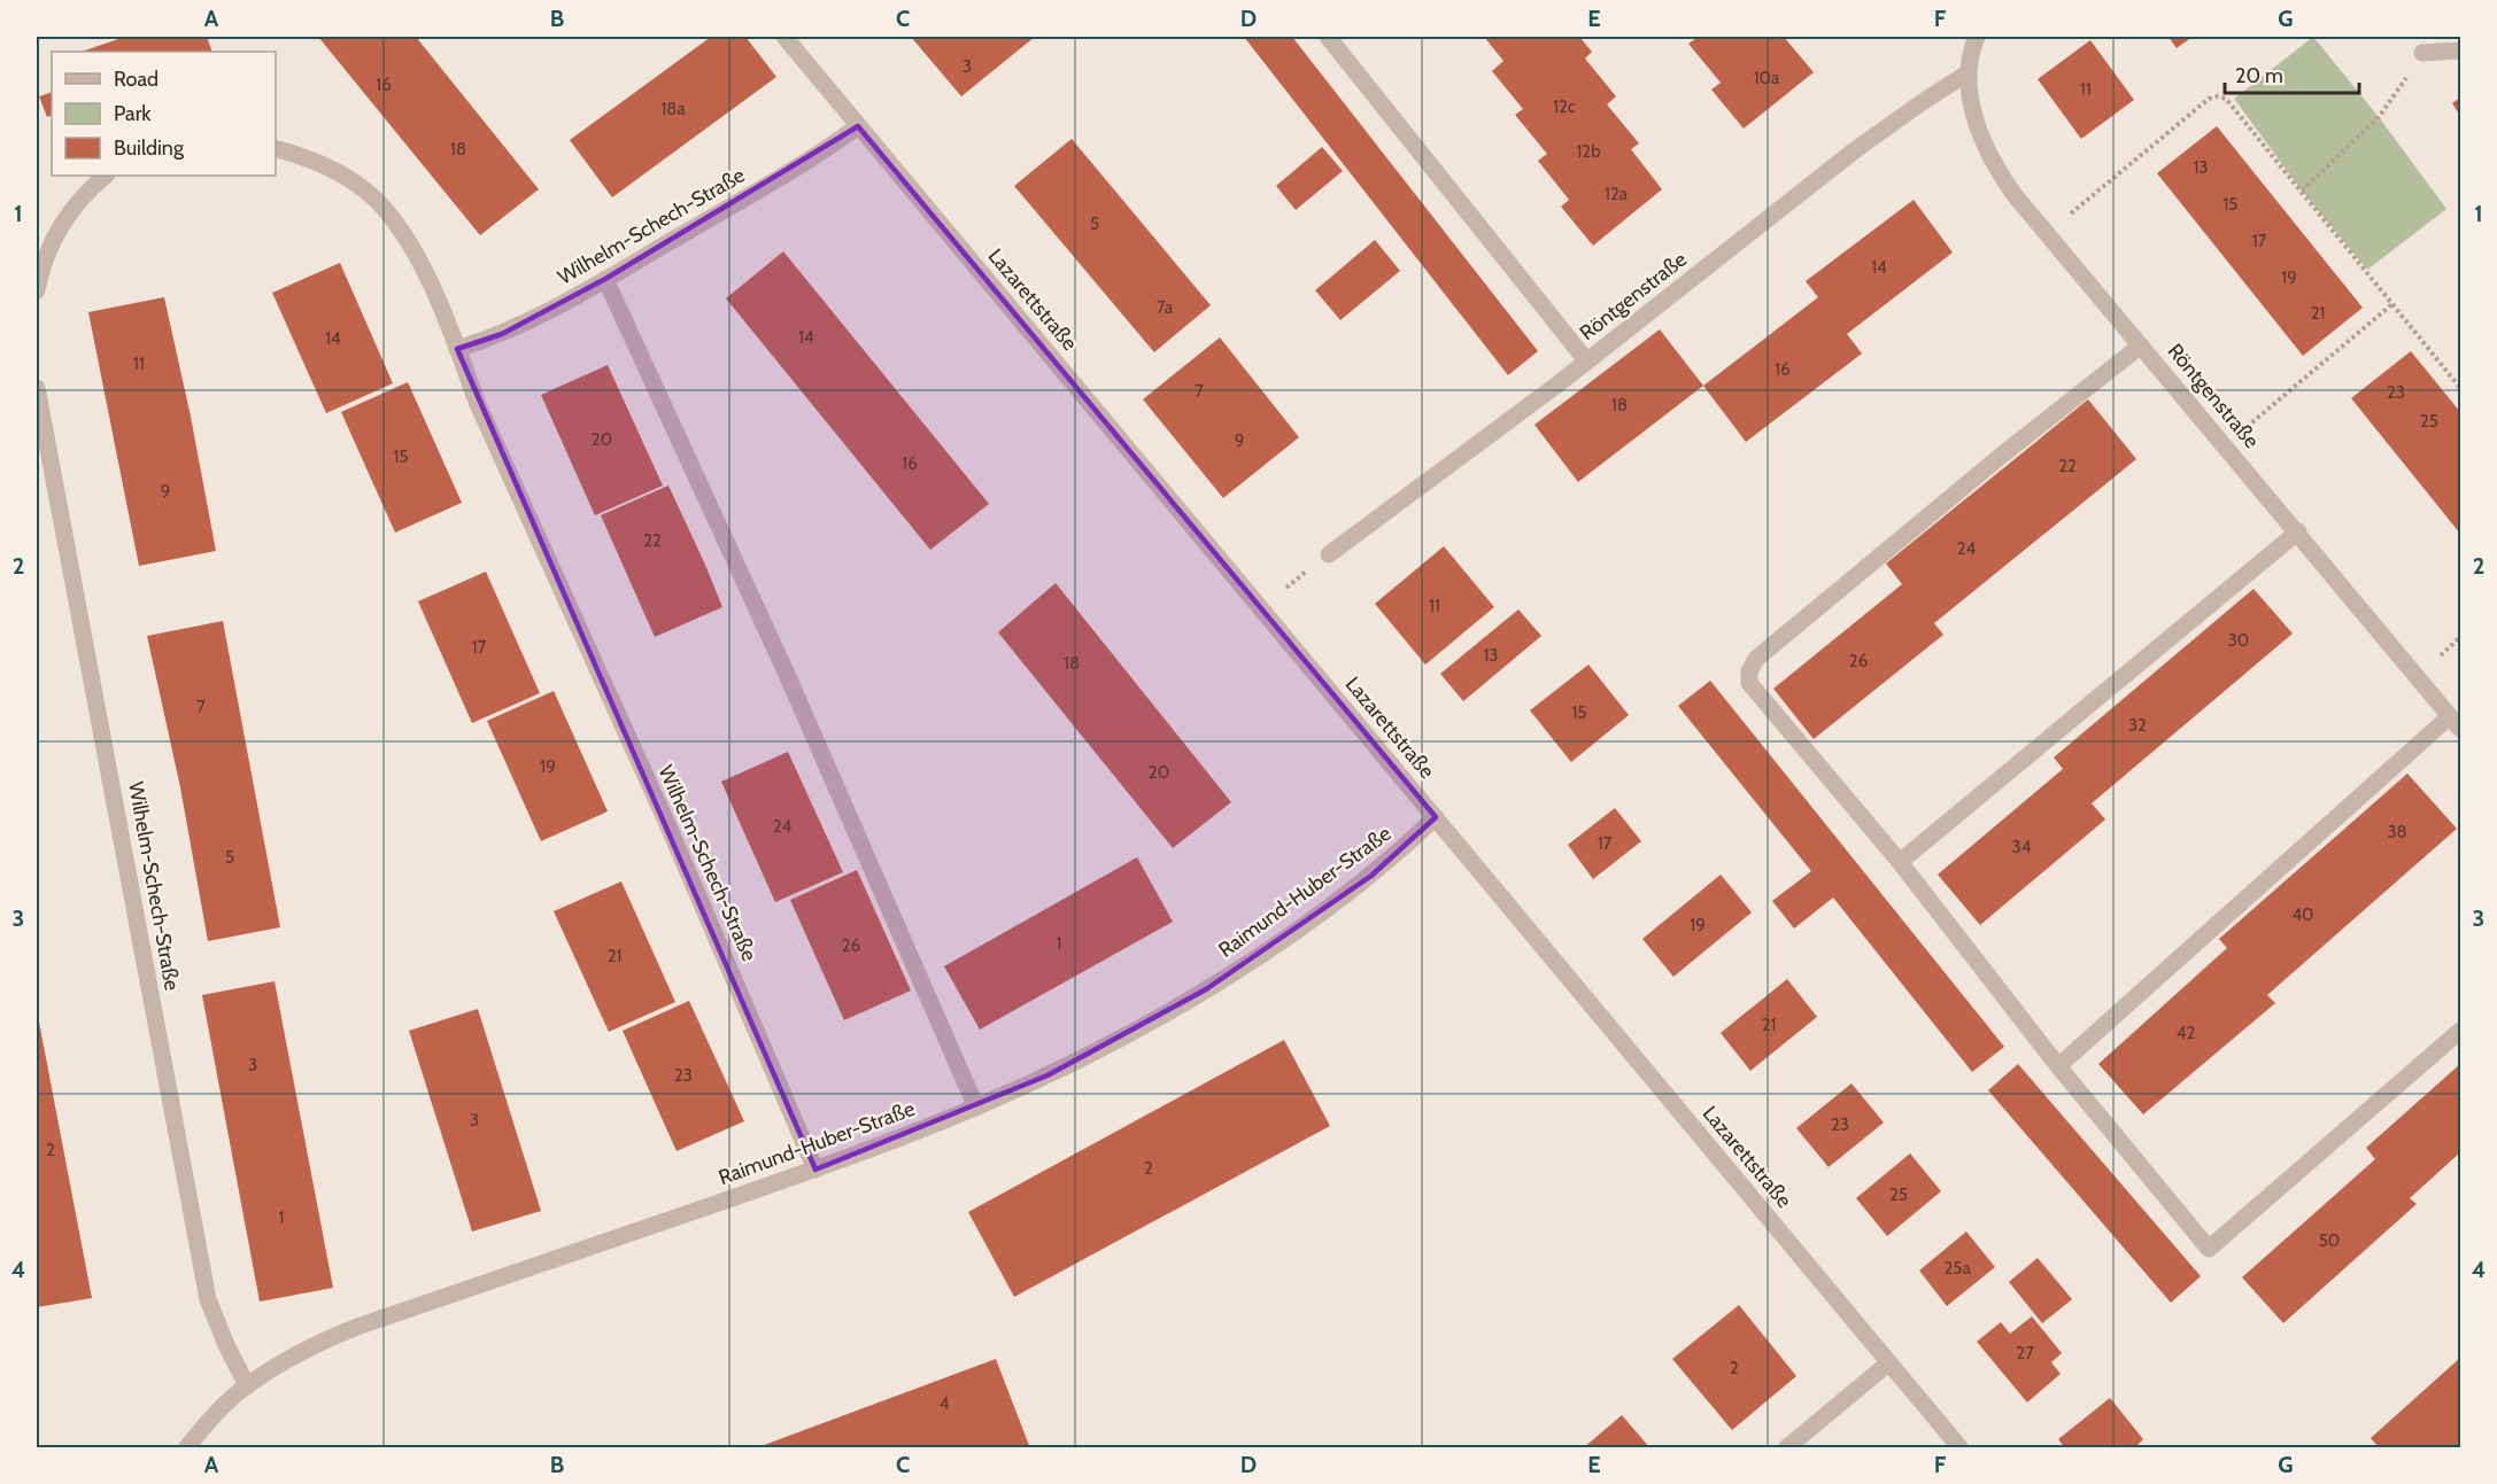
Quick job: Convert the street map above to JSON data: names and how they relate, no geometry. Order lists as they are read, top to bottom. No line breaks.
{"streets":{"street":["Wilhelm-Schech-Straße","Röntgenstraße","Lazarettstraße","Raimund-Huber-Straße"]},"crossings":[["Wilhelm-Schech-Straße","Lazarettstraße"],["Wilhelm-Schech-Straße","Raimund-Huber-Straße"],["Lazarettstraße","Raimund-Huber-Straße"]],"house_numbers":["3","10a","16","11","12c","18a","18","12b","13","12a","15","5","17","14","19","7a","21","14","14","11","16","7","23","18","25","20","9","15","16","22","9","22","24","11","30","17","13","26","18","7","15","32","19","20","24","38","17","34","5","40","19","1","26","21","21","42","3","23","3","23","2","2","25","1","50","25a","27","2","4"],"legend":["Road","Park","Building"],"scale_bar":"20 m","grid":{"columns":["A","B","C","D","E","F","G"],"rows":["1","2","3","4"]}}
